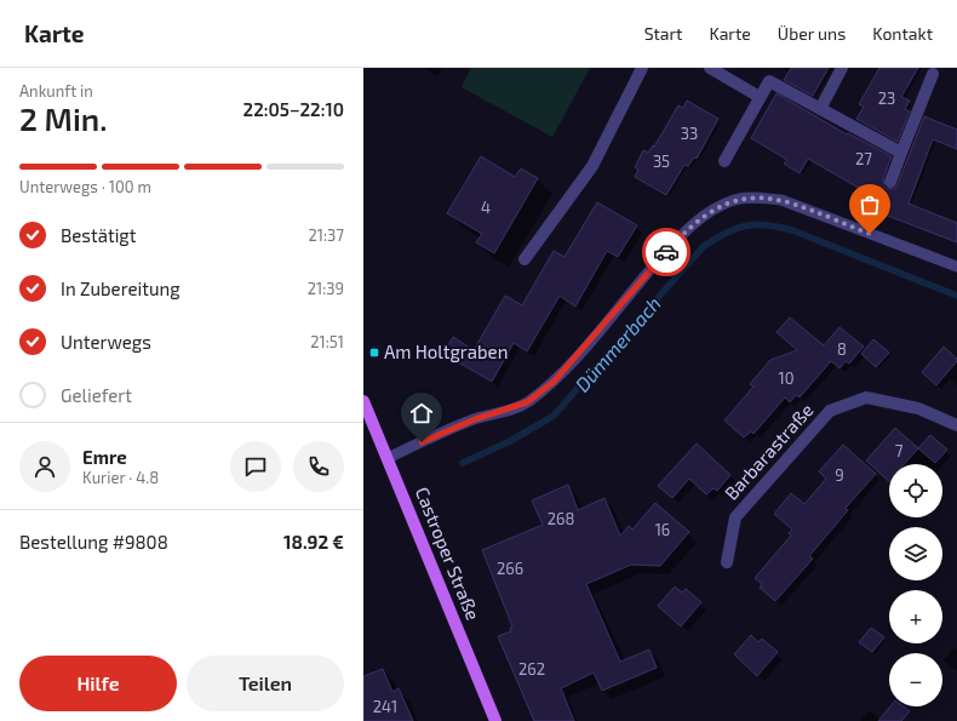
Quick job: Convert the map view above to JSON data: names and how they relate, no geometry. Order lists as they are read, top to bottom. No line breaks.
{"streets":{"main road":["Castroper Straße"],"street":["Barbarastraße"]},"water":["Dümmerbach"],"places":{"transit":["Am Holtgraben"]},"house_numbers":["23","33","27","35","4","8","10","7","9","268","16","266","262","241"],"page":{"header":"Karte","nav":["Start","Karte","Über uns","Kontakt"],"heading":["2 Min.","Ankunft in","22:05–22:10"],"panel":["Emre","Kurier · 4.8","Bestellung #9808","18.92 €"],"bar":"Unterwegs · 100 m","list":[["Bestätigt","21:37"],["In Zubereitung","21:39"],["Unterwegs","21:51"],"Geliefert"],"map_buttons":["+","−"],"buttons":["Hilfe","Teilen"]}}
